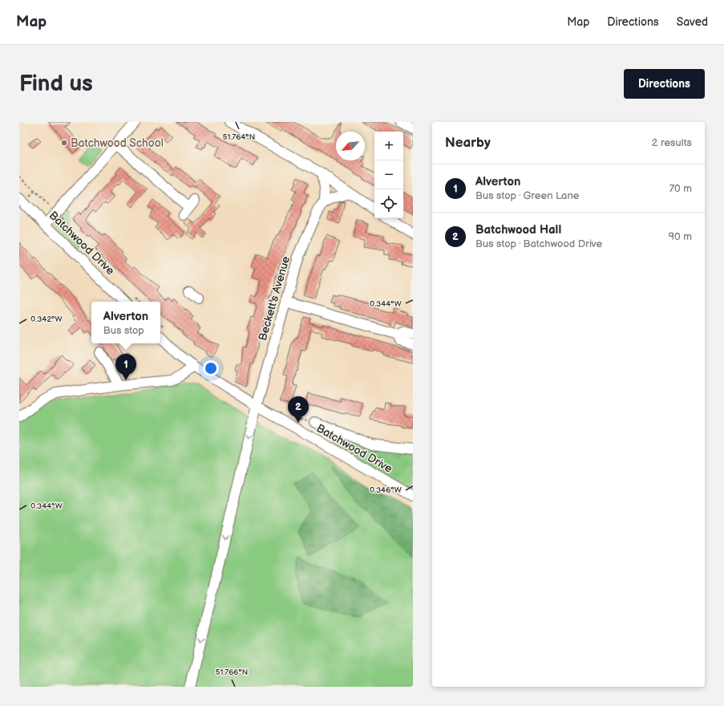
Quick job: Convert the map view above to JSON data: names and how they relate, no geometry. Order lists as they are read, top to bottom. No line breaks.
{"streets":{"street":["Batchwood Drive","Beckett's Avenue"]},"crossings":[["Batchwood Drive","Beckett's Avenue"]],"one_way":["Beckett's Avenue"],"places":["Batchwood School"],"north":"bottom left","page":{"header":"Map","nav":["Map","Directions","Saved"],"buttons":"Directions","title":"Find us","heading":["Nearby","2 results"],"map_buttons":["+","−"],"list":[{"mark":"1","name":"Alverton","note":"Bus stop · Green Lane","value":"70 m"},{"mark":"2","name":"Batchwood Hall","note":"Bus stop · Batchwood Drive","value":"90 m"}],"popup":["Alverton","Bus stop"],"pins":["1","2"]},"coordinates":["51.764°N","0.344°W","0.342°W","0.346°W","51.766°N"]}
